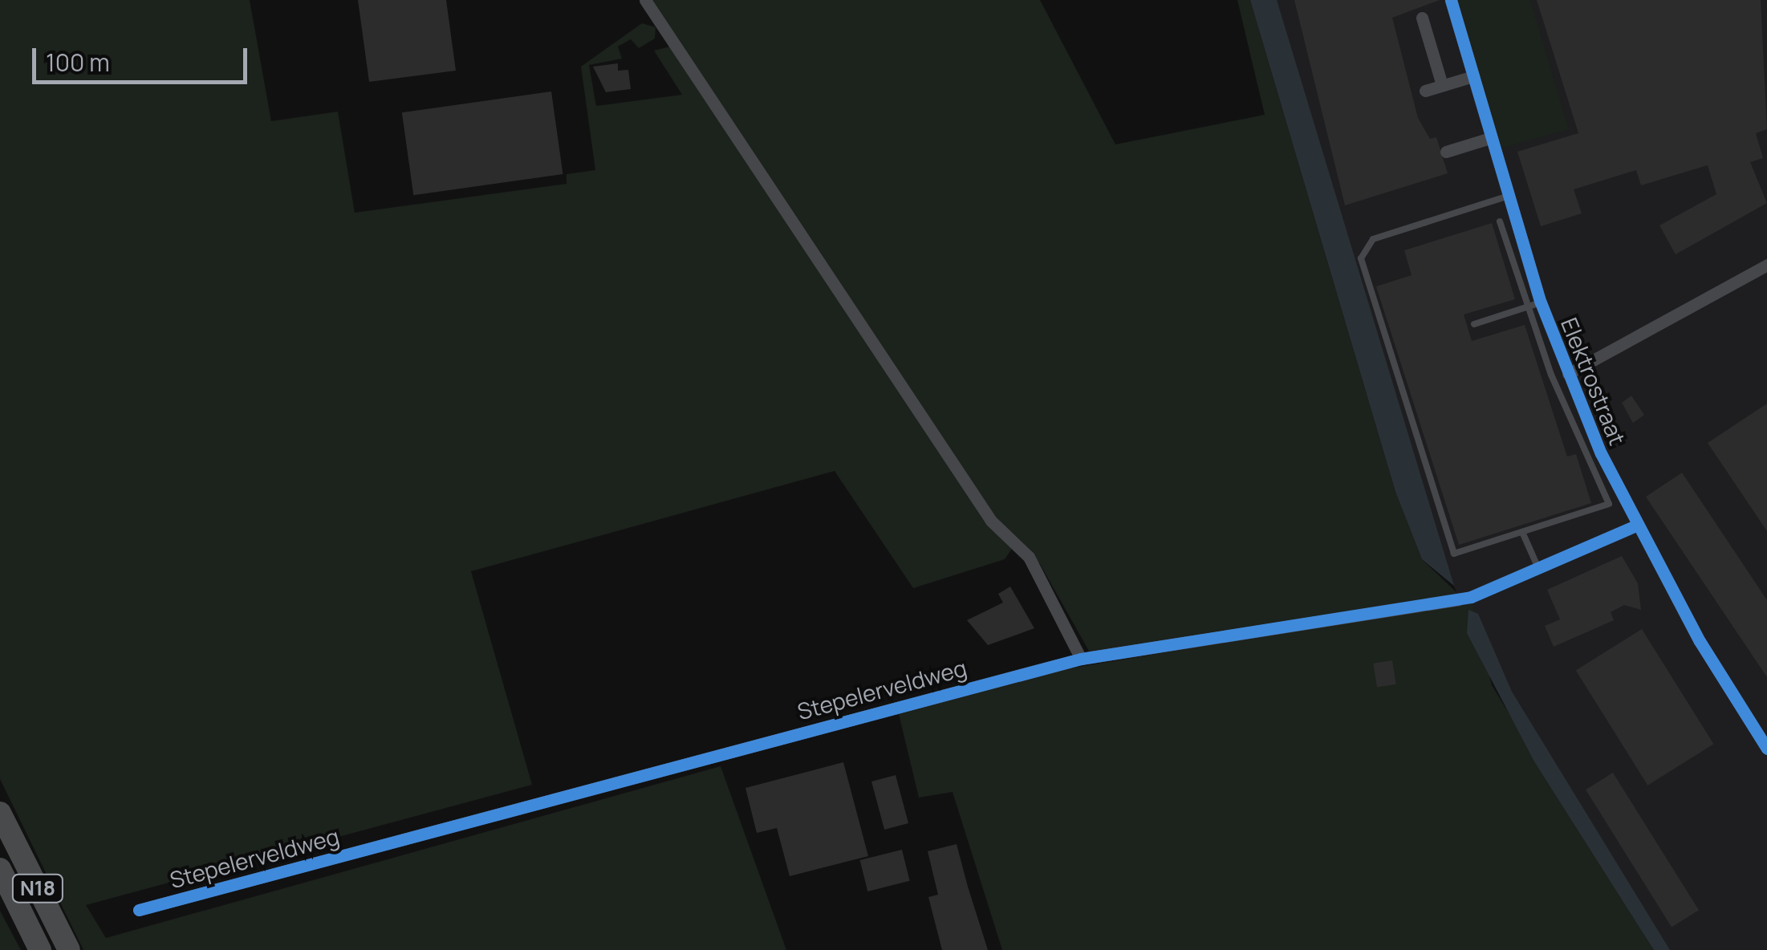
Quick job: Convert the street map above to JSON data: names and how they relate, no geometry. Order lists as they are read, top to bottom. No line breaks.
{"streets":{"highway":["N18"],"street":["Elektrostraat","Stepelerveldweg"]},"scale_bar":"100 m"}
